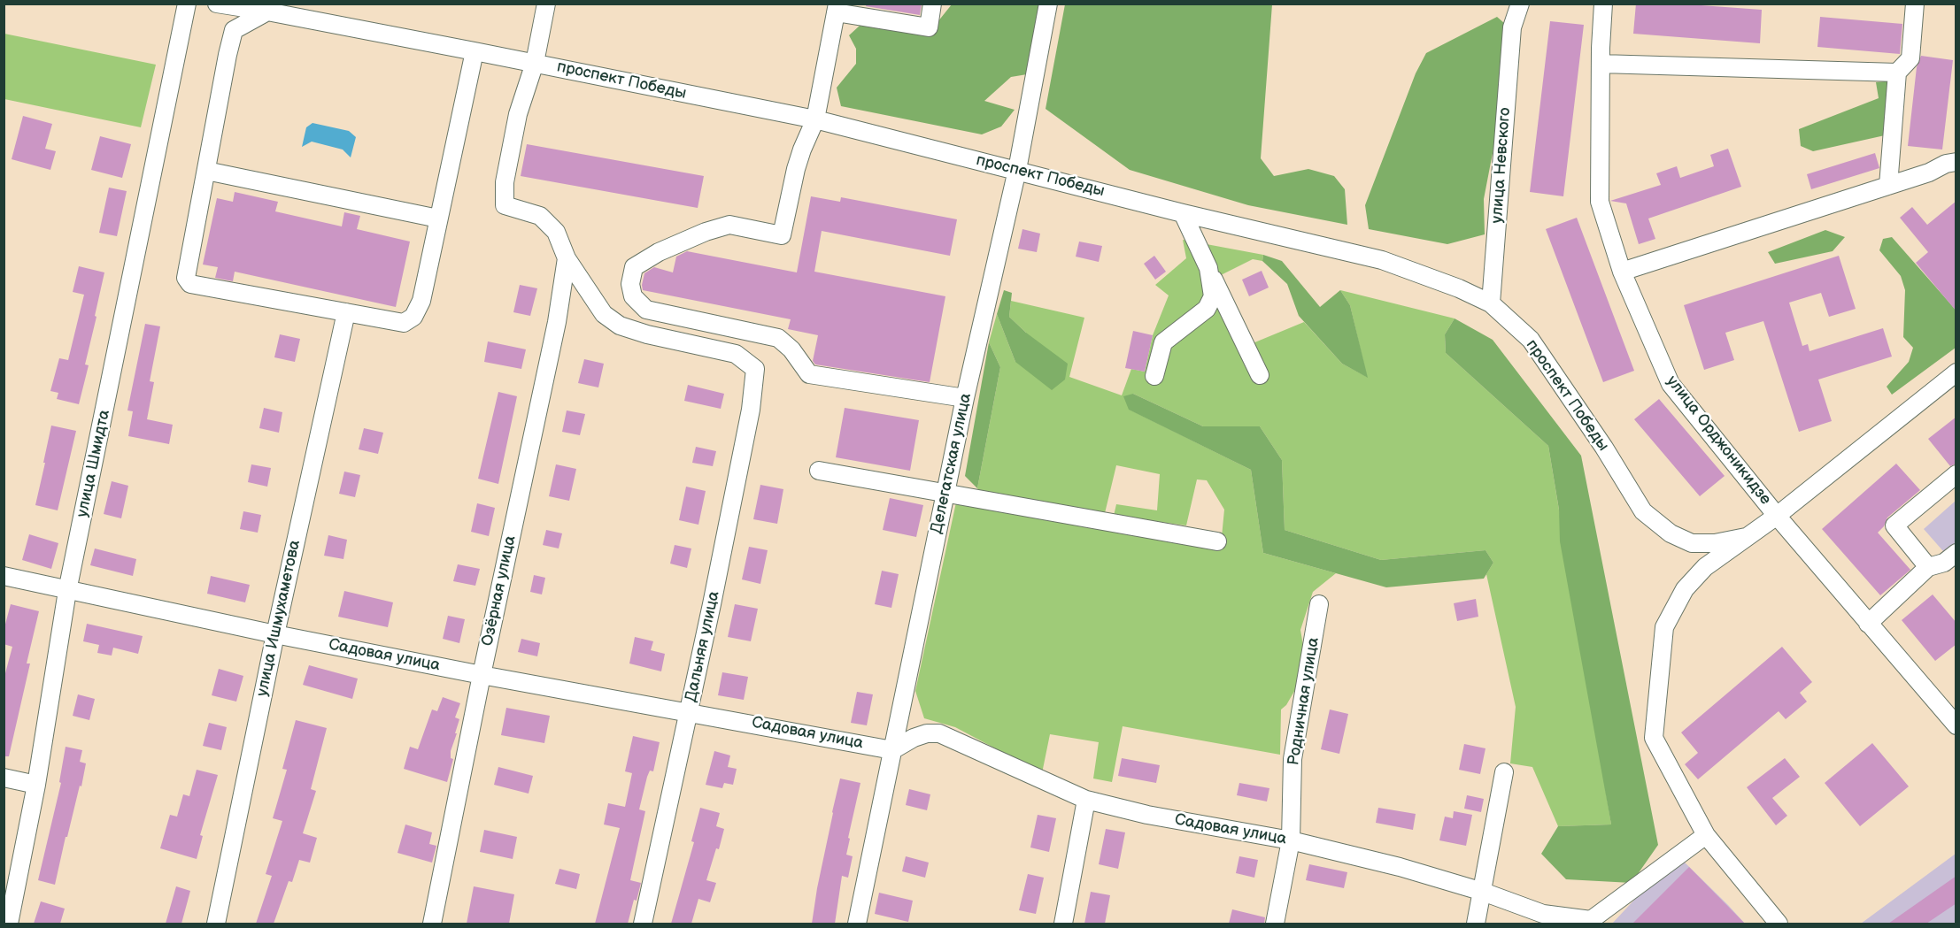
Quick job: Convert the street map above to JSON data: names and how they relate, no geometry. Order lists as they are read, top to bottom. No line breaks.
{"streets":{"street":["проспект Победы","улица Невского","улица Орджоникидзе","улица Шмидта","Делегатская улица","Озёрная улица","улица Ишмухаметова","Дальняя улица","Садовая улица","Родничная улица"]},"crossings":[["проспект Победы","улица Невского"],["проспект Победы","Делегатская улица"],["улица Шмидта","Садовая улица"],["Делегатская улица","Садовая улица"],["Озёрная улица","Дальняя улица"],["Озёрная улица","Садовая улица"],["улица Ишмухаметова","Садовая улица"],["Дальняя улица","Садовая улица"],["Садовая улица","Родничная улица"]]}
